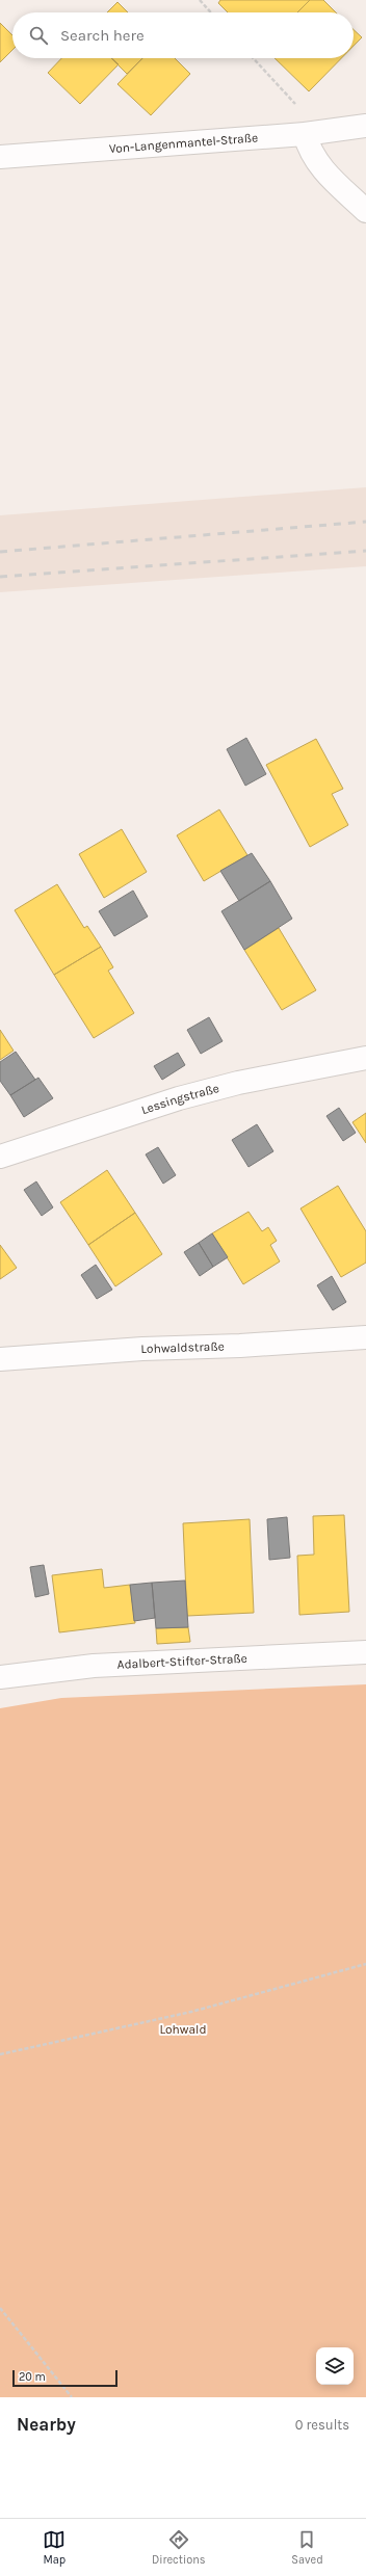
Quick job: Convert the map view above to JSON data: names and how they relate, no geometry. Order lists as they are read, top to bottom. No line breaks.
{"streets":{"street":["Von-Langenmantel-Straße","Lessingstraße","Lohwaldstraße","Adalbert-Stifter-Straße"]},"parks":["Lohwald"],"scale_bar":"20 m","page":{"search":"Search here","scale":"20 m","heading":["Nearby","0 results"],"nav":["Map","Directions","Saved"]}}
